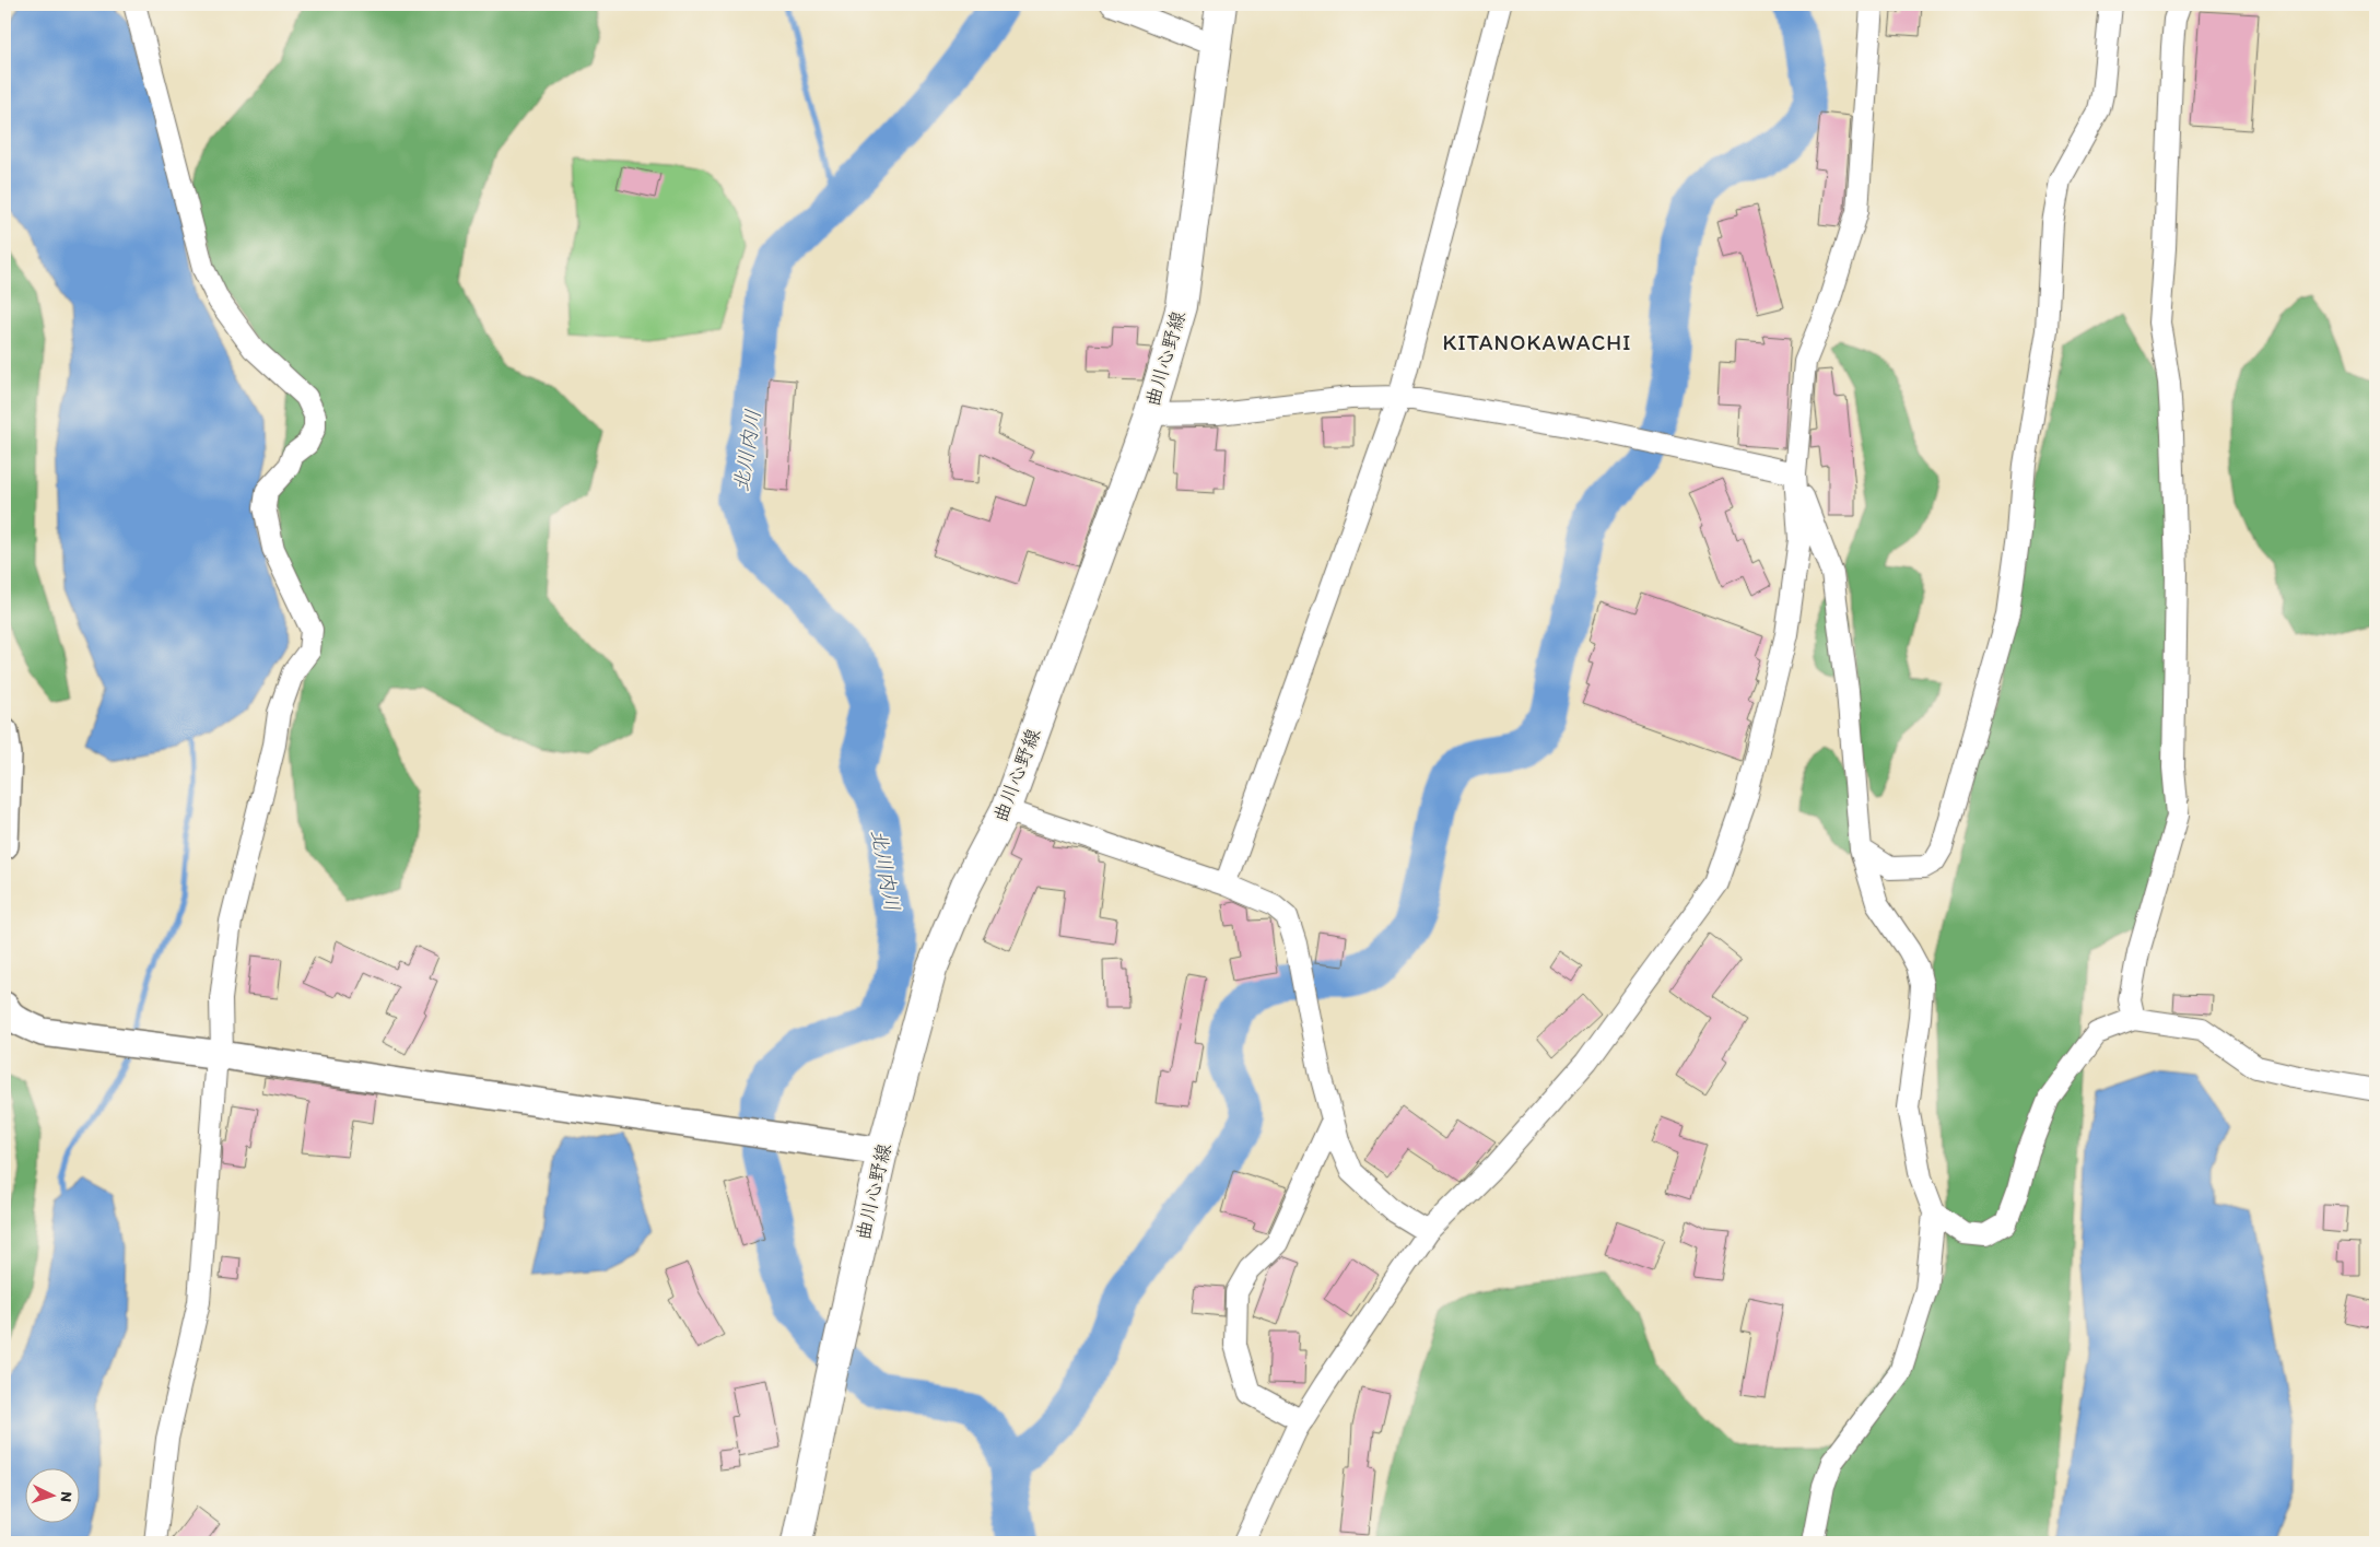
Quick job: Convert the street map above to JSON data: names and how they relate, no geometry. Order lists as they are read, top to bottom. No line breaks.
{"streets":{"main road":["曲川心野線"]},"districts":["KITANOKAWACHI"],"water":["北川内川"],"north":"right"}
